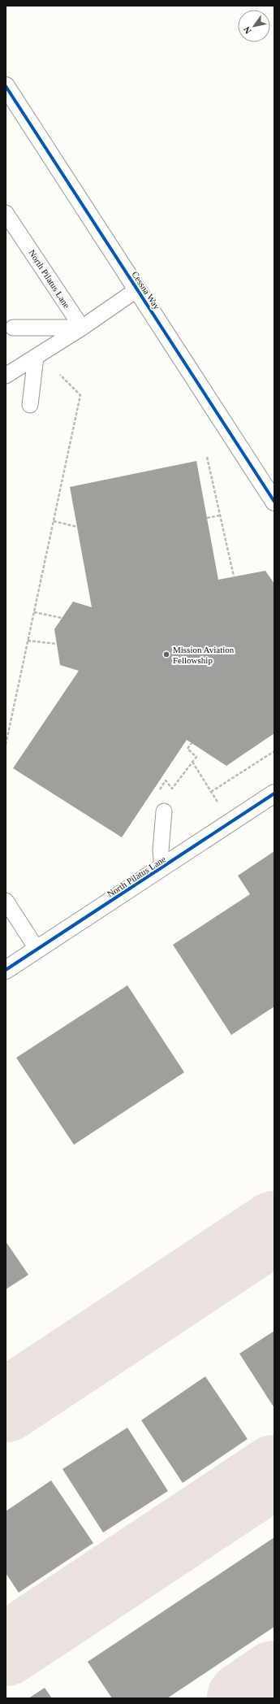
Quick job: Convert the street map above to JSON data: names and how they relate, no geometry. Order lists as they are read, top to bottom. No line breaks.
{"streets":{"street":["North Pilatus Lane","Cessna Way"]},"places":["Mission Aviation Fellowship"],"north":"bottom left"}
